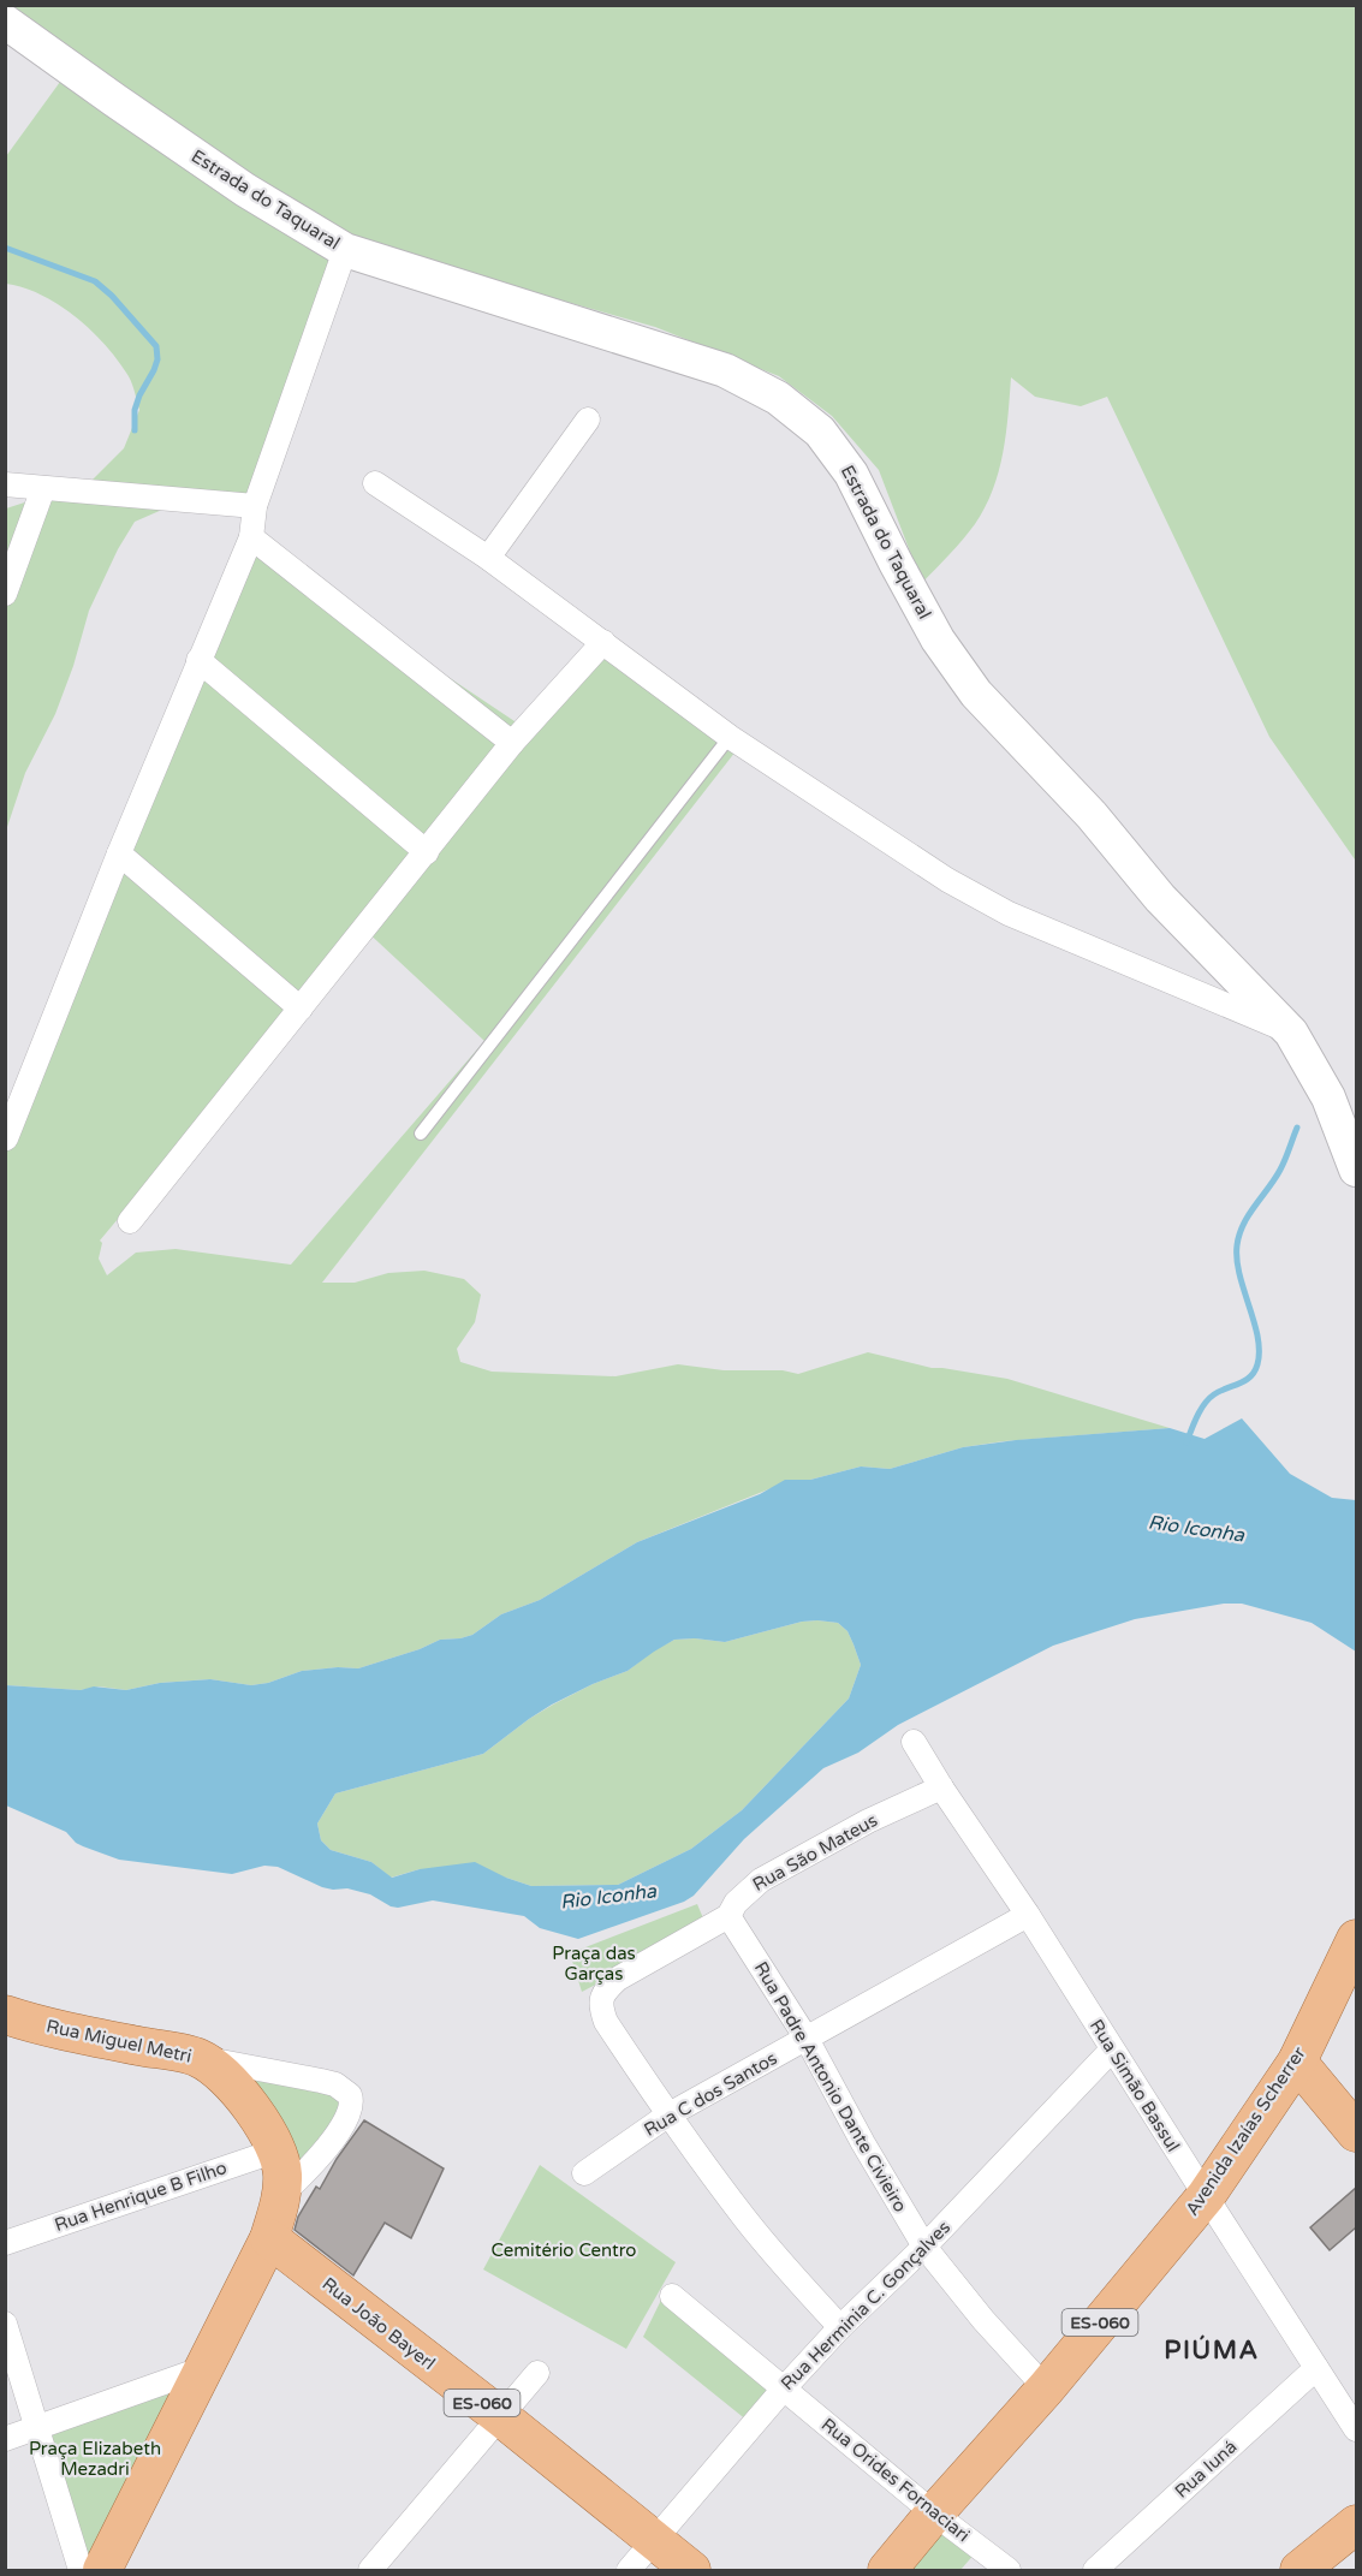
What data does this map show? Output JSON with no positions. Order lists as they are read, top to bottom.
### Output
{
  "streets": {
    "main road": [
      "Rua Miguel Metri",
      "Avenida Izaías Scherrer",
      "ES-060",
      "Rua João Bayerl"
    ],
    "street": [
      "Estrada do Taquaral",
      "Rua São Mateus",
      "Rua Simão Bassul",
      "Rua Padre Antonio Dante Civieiro",
      "Rua C dos Santos",
      "Rua Henrique B Filho",
      "Rua Herminia C. Gonçalves",
      "Rua Iuná",
      "Rua Orides Fornaciari"
    ]
  },
  "crossings": [
    ["Rua São Mateus", "Rua Simão Bassul"],
    ["Rua São Mateus", "Rua Padre Antonio Dante Civieiro"],
    ["Rua São Mateus", "Rua C dos Santos"],
    ["Rua Miguel Metri", "Rua Henrique B Filho"],
    ["Rua Miguel Metri", "Rua João Bayerl"],
    ["Rua Simão Bassul", "Rua C dos Santos"],
    ["Rua Simão Bassul", "Avenida Izaías Scherrer"],
    ["Rua Simão Bassul", "Rua Herminia C. Gonçalves"],
    ["Rua Simão Bassul", "Rua Iuná"],
    ["Rua Padre Antonio Dante Civieiro", "Rua C dos Santos"],
    ["Rua Padre Antonio Dante Civieiro", "Avenida Izaías Scherrer"],
    ["Rua Padre Antonio Dante Civieiro", "Rua Herminia C. Gonçalves"],
    ["Avenida Izaías Scherrer", "Rua Orides Fornaciari"],
    ["Rua Herminia C. Gonçalves", "Rua João Bayerl"],
    ["Rua Herminia C. Gonçalves", "Rua Orides Fornaciari"]
  ],
  "districts": ["PIÚMA"],
  "water": ["Rio Iconha"],
  "parks": ["Praça das Garças", "Cemitério Centro", "Praça Elizabeth Mezadri"]
}
